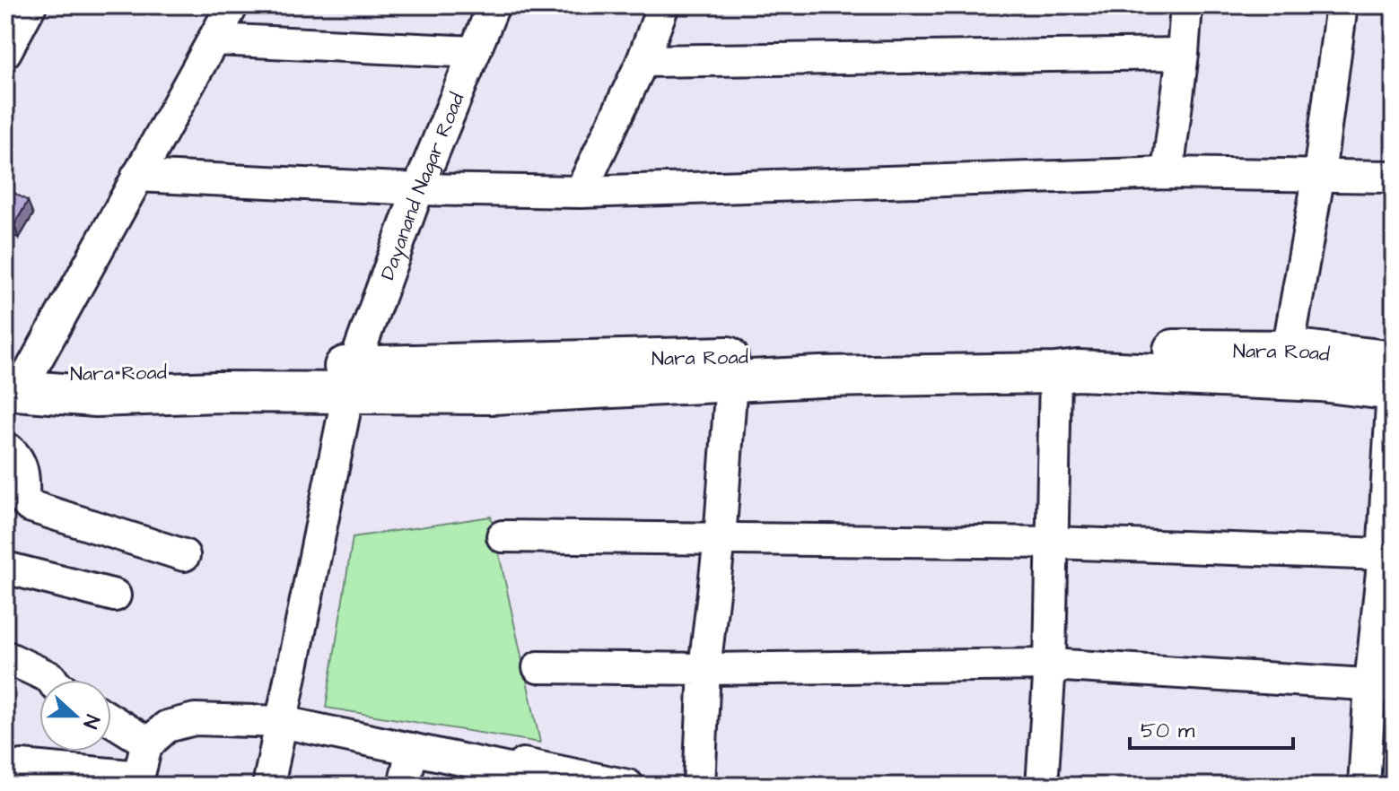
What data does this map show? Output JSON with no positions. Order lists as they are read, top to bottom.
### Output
{
  "streets": {
    "main road": ["Nara Road"],
    "street": ["Dayanand Nagar Road"]
  },
  "crossings": [
    ["Dayanand Nagar Road", "Nara Road"]
  ],
  "scale_bar": "50 m",
  "north": "right"
}
